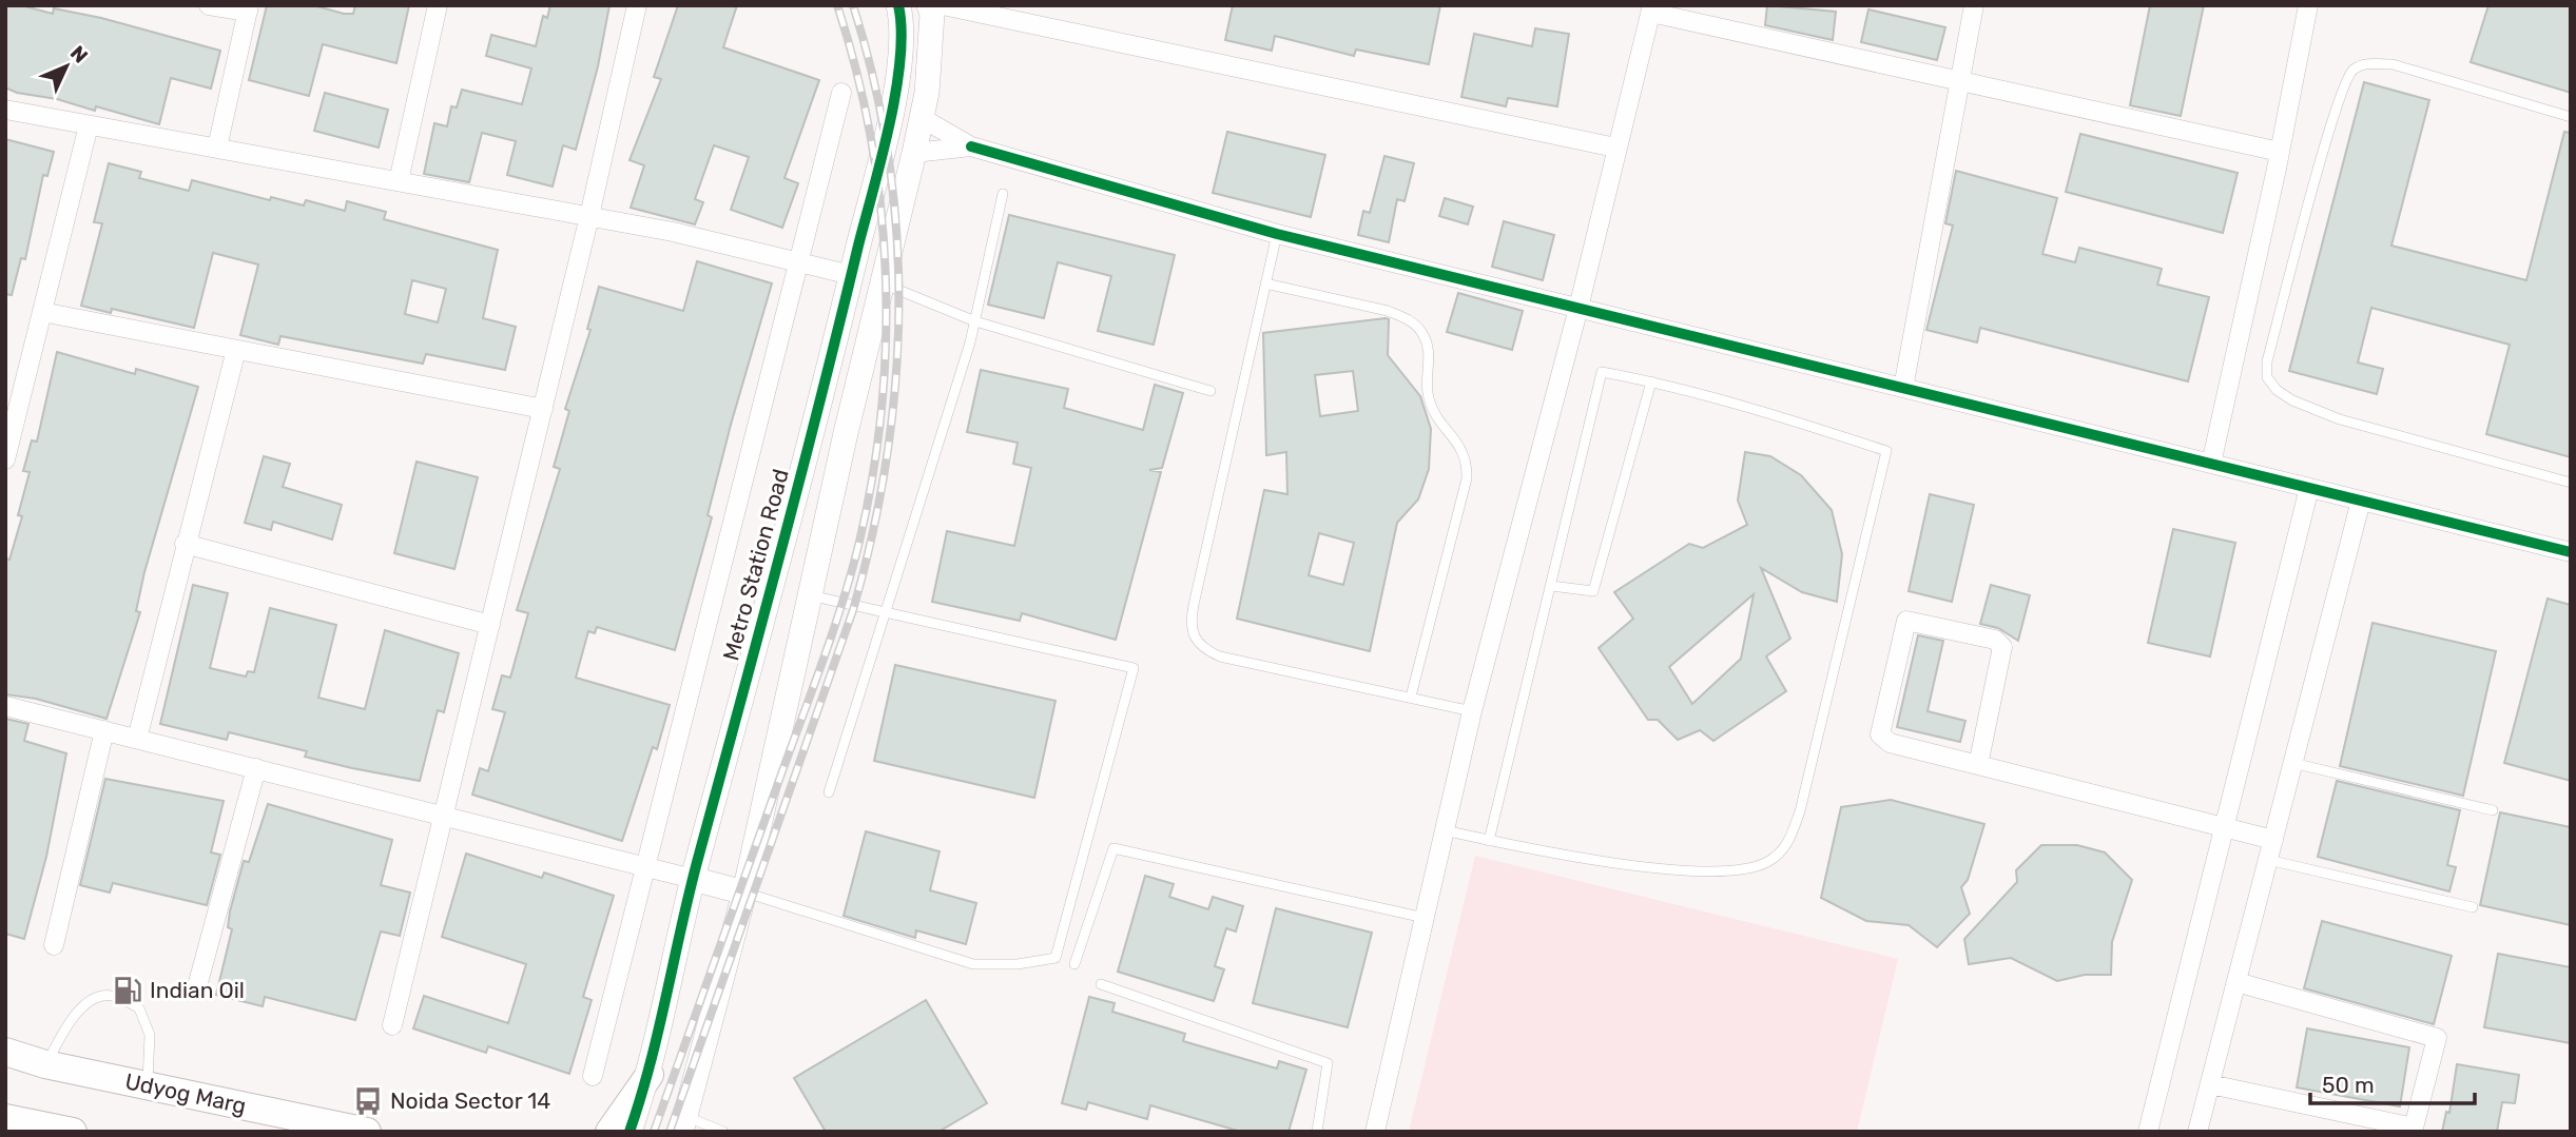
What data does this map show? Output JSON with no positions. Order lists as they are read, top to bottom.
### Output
{
  "streets": {
    "main road": ["Udyog Marg"],
    "street": ["Metro Station Road"]
  },
  "places": {
    "fuel station": ["Indian Oil"],
    "bus stop": ["Noida Sector 14"]
  },
  "scale_bar": "50 m",
  "north": "top right"
}
